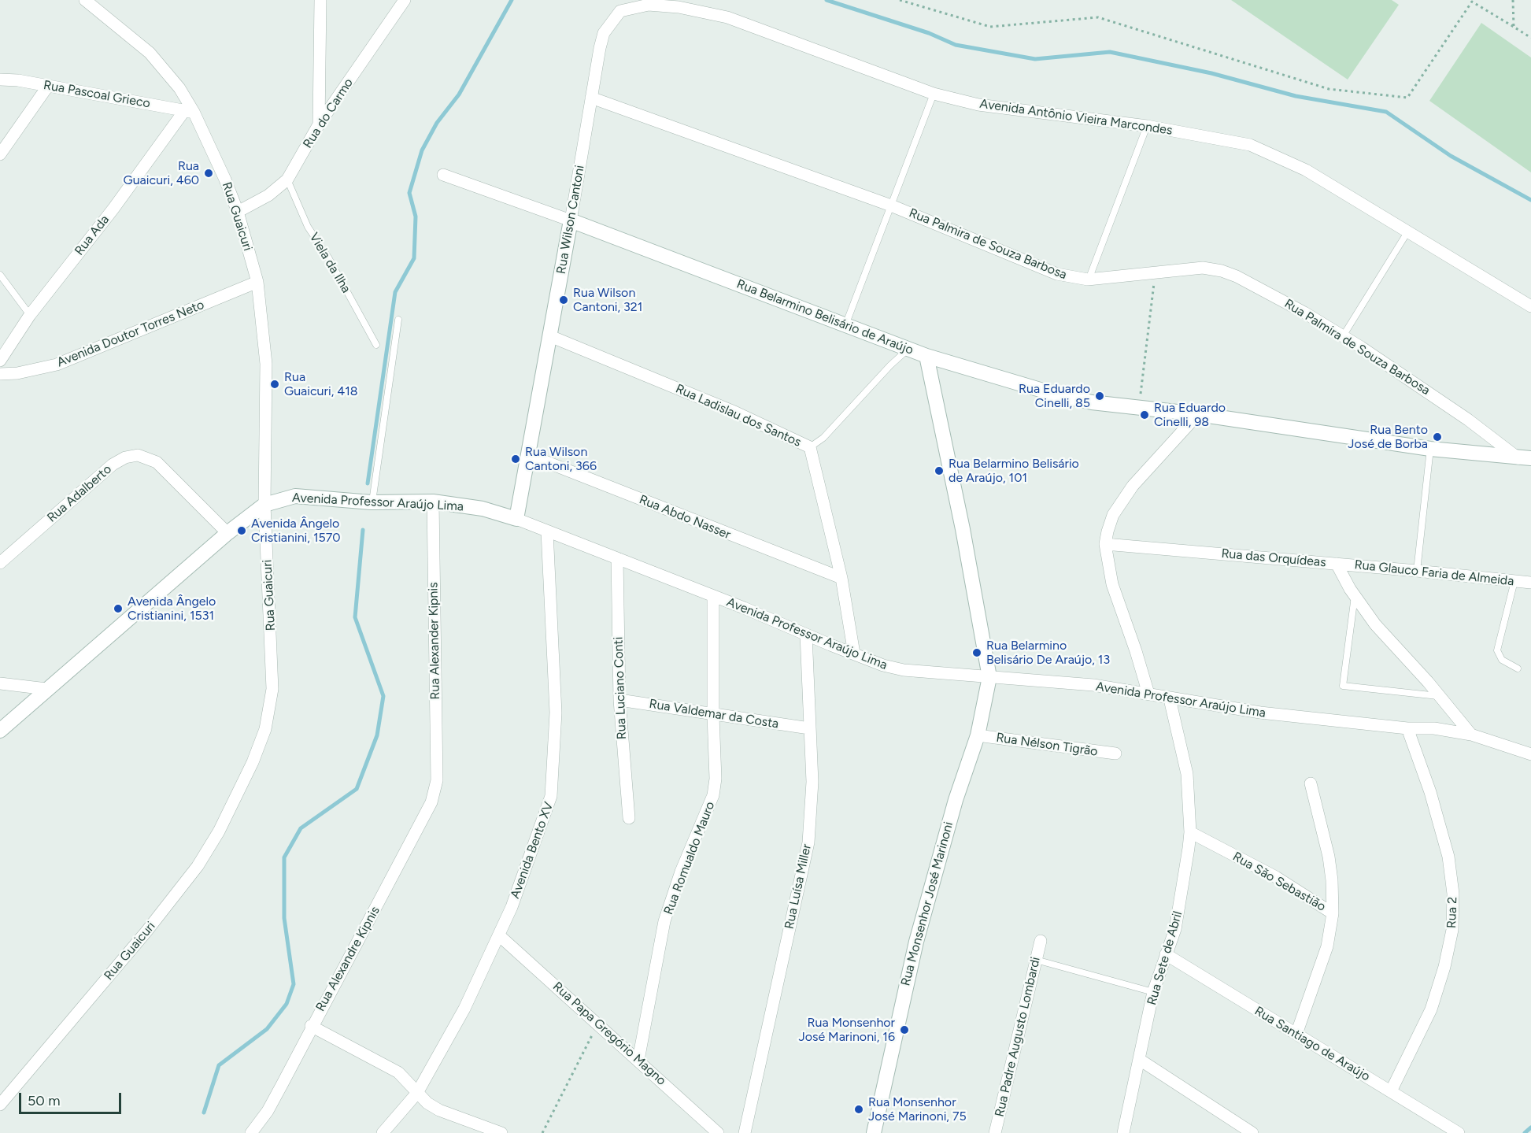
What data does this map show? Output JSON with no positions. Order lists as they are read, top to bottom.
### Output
{
  "streets": {
    "street": [
      "Rua Pascoal Grieco",
      "Rua do Carmo",
      "Avenida Antônio Vieira Marcondes",
      "Rua Guaicuri",
      "Rua Wilson Cantoni",
      "Rua Ada",
      "Rua Palmira de Souza Barbosa",
      "Rua Belarmino Belisário de Araújo",
      "Avenida Doutor Torres Neto",
      "Rua Ladislau dos Santos",
      "Rua Adalberto",
      "Avenida Professor Araújo Lima",
      "Rua Abdo Nasser",
      "Rua das Orquídeas",
      "Rua Glauco Faria de Almeida",
      "Rua Alexander Kipnis",
      "Rua Luciano Conti",
      "Rua Valdemar da Costa",
      "Rua Nélson Tigrão",
      "Avenida Bento XV",
      "Rua Romualdo Mauro",
      "Rua São Sebastião",
      "Rua Luísa Miller",
      "Rua Monsenhor José Marinoni",
      "Rua 2",
      "Rua Sete de Abril",
      "Rua Alexandre Kipnis",
      "Rua Papa Gregório Magno",
      "Rua Padre Augusto Lombardi",
      "Rua Santiago de Araújo"
    ],
    "lane": ["Viela da Ilha"]
  },
  "crossings": [
    ["Rua Pascoal Grieco", "Rua Guaicuri"],
    ["Rua Pascoal Grieco", "Rua Ada"],
    ["Rua do Carmo", "Rua Guaicuri"],
    ["Rua do Carmo", "Viela da Ilha"],
    ["Avenida Antônio Vieira Marcondes", "Rua Wilson Cantoni"],
    ["Rua Guaicuri", "Rua Ada"],
    ["Rua Guaicuri", "Avenida Doutor Torres Neto"],
    ["Rua Guaicuri", "Avenida Professor Araújo Lima"],
    ["Rua Wilson Cantoni", "Rua Palmira de Souza Barbosa"],
    ["Rua Wilson Cantoni", "Rua Belarmino Belisário de Araújo"],
    ["Rua Wilson Cantoni", "Rua Ladislau dos Santos"],
    ["Rua Wilson Cantoni", "Avenida Professor Araújo Lima"],
    ["Rua Wilson Cantoni", "Rua Abdo Nasser"],
    ["Rua Belarmino Belisário de Araújo", "Avenida Professor Araújo Lima"],
    ["Rua Belarmino Belisário de Araújo", "Rua Monsenhor José Marinoni"],
    ["Rua Ladislau dos Santos", "Avenida Professor Araújo Lima"],
    ["Rua Ladislau dos Santos", "Rua Abdo Nasser"],
    ["Avenida Professor Araújo Lima", "Rua das Orquídeas"],
    ["Avenida Professor Araújo Lima", "Rua Alexander Kipnis"],
    ["Avenida Professor Araújo Lima", "Rua Luciano Conti"],
    ["Avenida Professor Araújo Lima", "Avenida Bento XV"],
    ["Avenida Professor Araújo Lima", "Rua Romualdo Mauro"],
    ["Avenida Professor Araújo Lima", "Rua Luísa Miller"],
    ["Avenida Professor Araújo Lima", "Rua Monsenhor José Marinoni"],
    ["Avenida Professor Araújo Lima", "Rua 2"],
    ["Avenida Professor Araújo Lima", "Rua Sete de Abril"],
    ["Rua das Orquídeas", "Rua Glauco Faria de Almeida"],
    ["Rua Alexander Kipnis", "Rua Alexandre Kipnis"],
    ["Rua Luciano Conti", "Rua Valdemar da Costa"],
    ["Rua Valdemar da Costa", "Rua Romualdo Mauro"],
    ["Rua Valdemar da Costa", "Rua Luísa Miller"],
    ["Rua Nélson Tigrão", "Rua Monsenhor José Marinoni"],
    ["Avenida Bento XV", "Rua Papa Gregório Magno"],
    ["Rua Romualdo Mauro", "Rua Papa Gregório Magno"],
    ["Rua São Sebastião", "Rua Sete de Abril"],
    ["Rua São Sebastião", "Rua Santiago de Araújo"],
    ["Rua 2", "Rua Santiago de Araújo"],
    ["Rua Sete de Abril", "Rua Santiago de Araújo"]
  ],
  "places": [
    "Rua Guaicuri, 460",
    "Rua Wilson Cantoni, 321",
    "Rua Guaicuri, 418",
    "Rua Eduardo Cinelli, 85",
    "Rua Eduardo Cinelli, 98",
    "Rua Bento José de Borba",
    "Rua Wilson Cantoni, 366",
    "Rua Belarmino Belisário de Araújo, 101",
    "Avenida Ângelo Cristianini, 1570",
    "Avenida Ângelo Cristianini, 1531",
    "Rua Belarmino Belisário De Araújo, 13",
    "Rua Monsenhor José Marinoni, 16",
    "Rua Monsenhor José Marinoni, 75"
  ],
  "scale_bar": "50 m"
}
